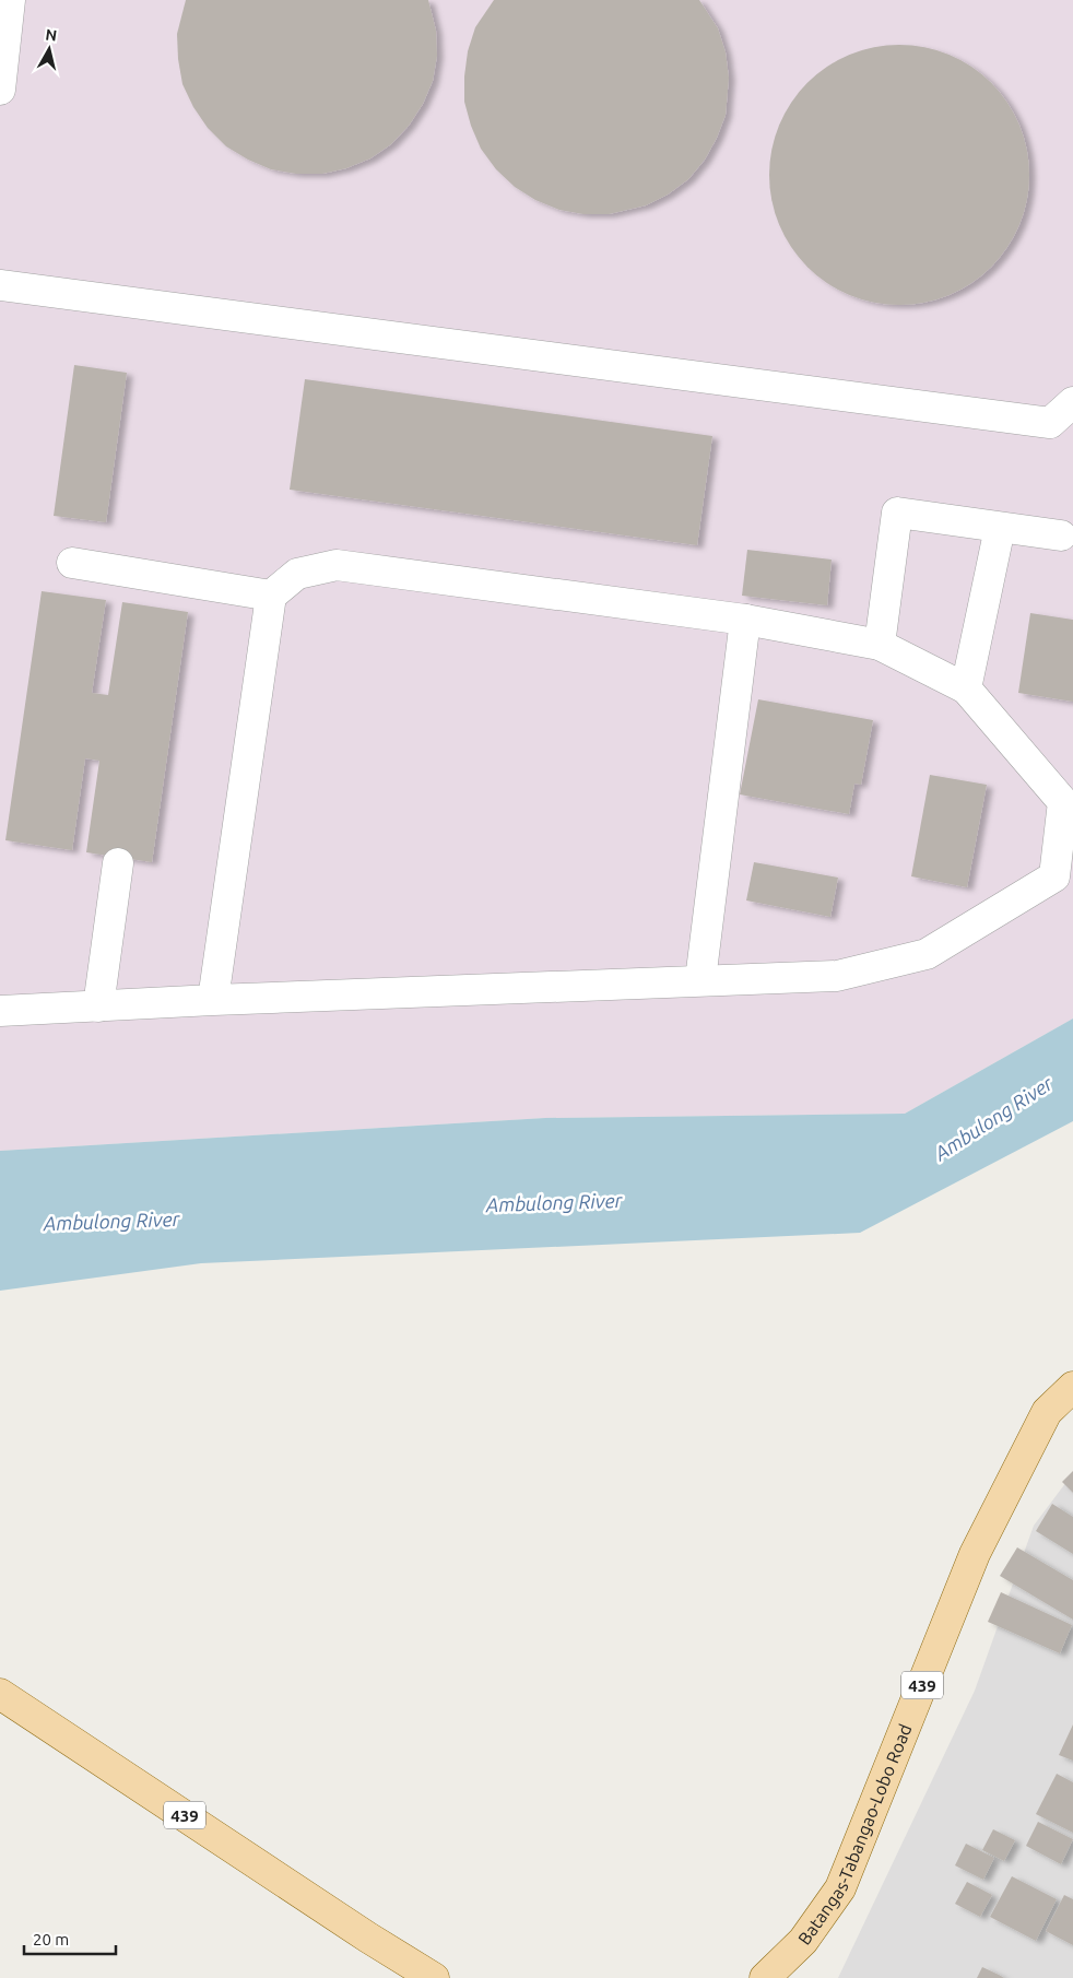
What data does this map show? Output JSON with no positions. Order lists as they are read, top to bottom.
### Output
{
  "streets": {
    "main road": ["439", "Batangas-Tabangao-Lobo Road"]
  },
  "water": ["Ambulong River"],
  "scale_bar": "20 m",
  "north": "top"
}
